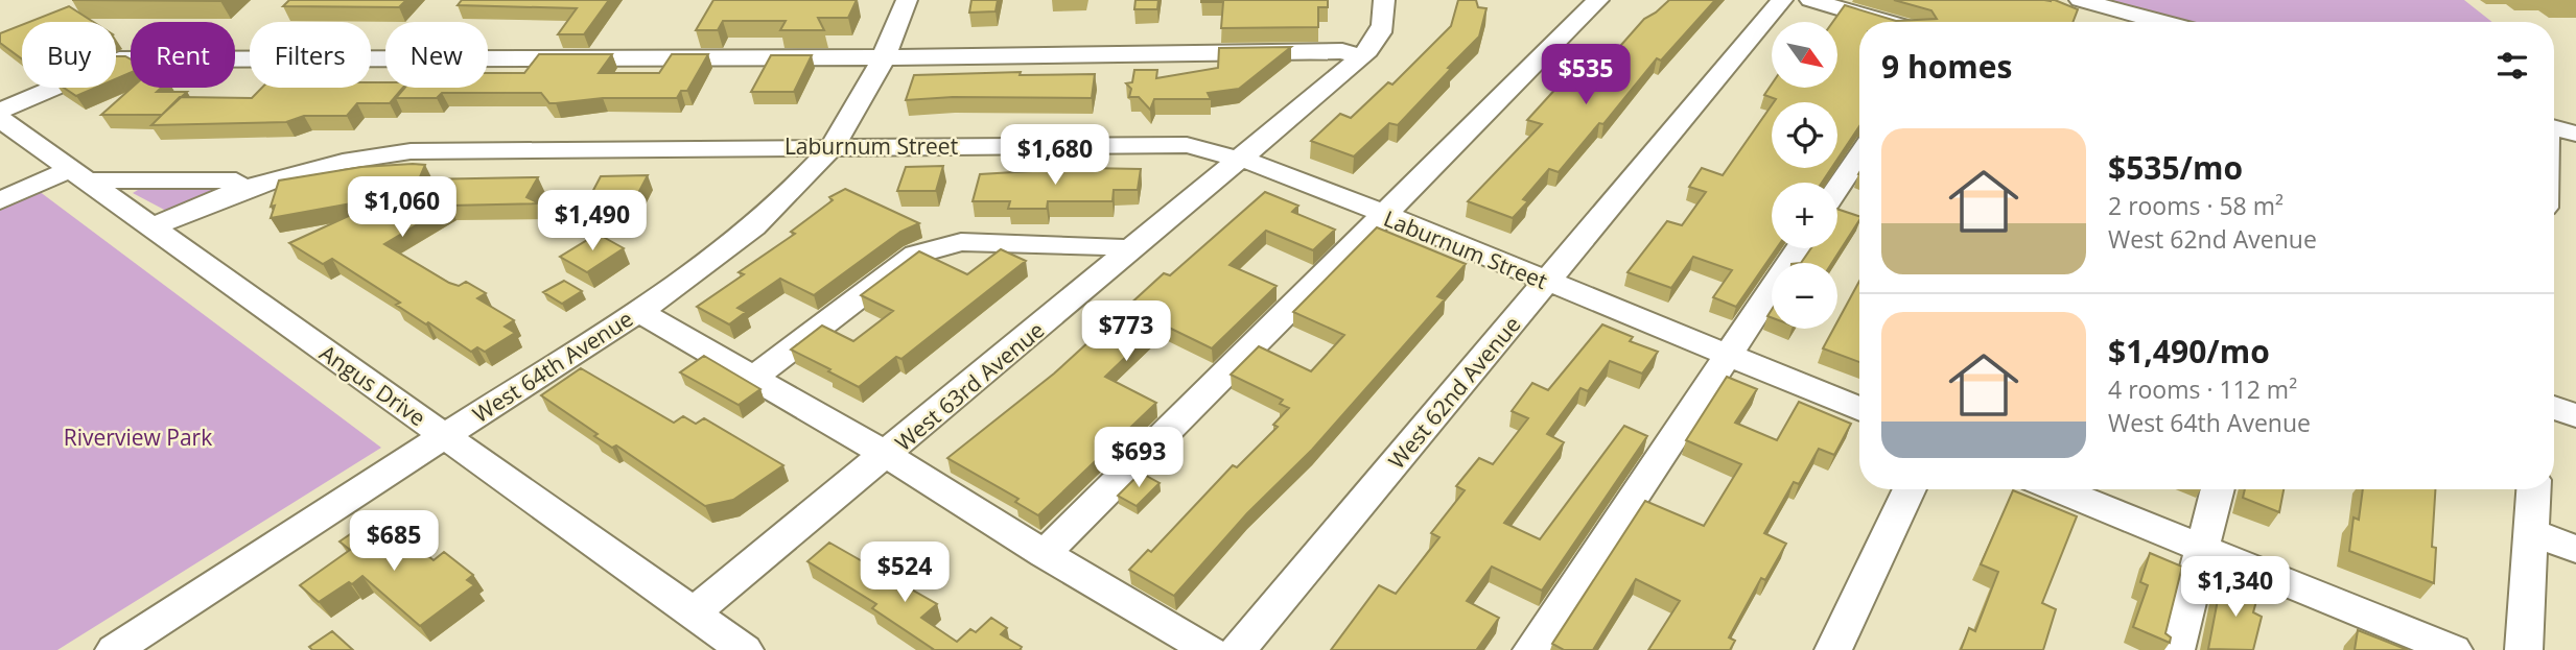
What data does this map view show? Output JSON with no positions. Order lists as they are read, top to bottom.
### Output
{
  "streets": {
    "street": [
      "Laburnum Street",
      "West 64th Avenue",
      "Angus Drive",
      "West 63rd Avenue",
      "West 62nd Avenue"
    ]
  },
  "crossings": [
    ["Laburnum Street", "West 64th Avenue"],
    ["Laburnum Street", "Angus Drive"],
    ["Laburnum Street", "West 63rd Avenue"],
    ["Laburnum Street", "West 62nd Avenue"],
    ["West 64th Avenue", "Angus Drive"],
    ["Angus Drive", "West 63rd Avenue"]
  ],
  "parks": ["Riverview Park"],
  "north": "bottom right",
  "page": {
    "map_buttons": ["+", "−"],
    "chip": [
      "Buy",
      "Rent",
      "Filters",
      "New"
    ],
    "heading": "9 homes",
    "price": [
      "$535",
      "$1,680",
      "$1,060",
      "$1,490",
      "$773",
      "$693",
      "$685",
      "$524",
      "$1,340"
    ],
    "list": [
      {
        "name": "$535/mo",
        "note": "2 rooms · 58 m² · West 62nd Avenue"
      },
      {
        "name": "$1,490/mo",
        "note": "4 rooms · 112 m² · West 64th Avenue"
      }
    ]
  }
}
